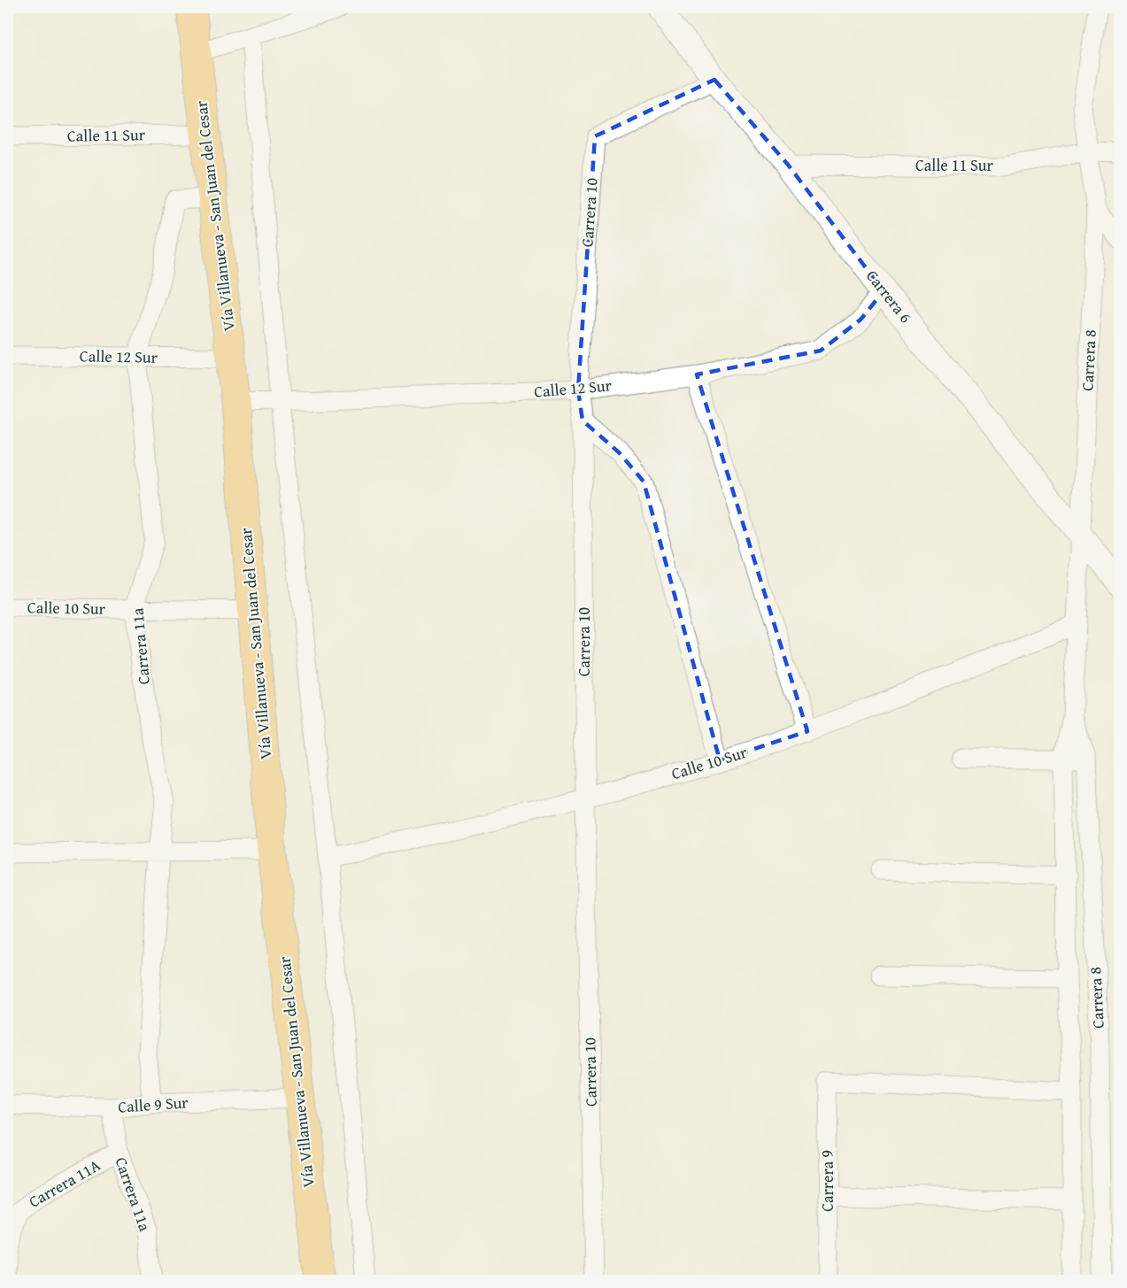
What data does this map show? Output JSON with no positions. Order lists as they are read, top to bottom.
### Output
{
  "streets": {
    "main road": ["Vía Villanueva - San Juan del Cesar"],
    "street": [
      "Calle 11 Sur",
      "Carrera 10",
      "Carrera 6",
      "Calle 12 Sur",
      "Carrera 8",
      "Calle 10 Sur",
      "Carrera 11a",
      "Calle 9 Sur",
      "Carrera 9",
      "Carrera 11A"
    ]
  },
  "crossings": [
    ["Calle 11 Sur", "Vía Villanueva - San Juan del Cesar"],
    ["Calle 11 Sur", "Carrera 6"],
    ["Calle 11 Sur", "Carrera 8"],
    ["Carrera 10", "Carrera 6"],
    ["Carrera 10", "Calle 12 Sur"],
    ["Carrera 10", "Calle 10 Sur"],
    ["Vía Villanueva - San Juan del Cesar", "Calle 12 Sur"],
    ["Vía Villanueva - San Juan del Cesar", "Calle 10 Sur"],
    ["Vía Villanueva - San Juan del Cesar", "Carrera 11a"],
    ["Vía Villanueva - San Juan del Cesar", "Calle 9 Sur"],
    ["Carrera 6", "Calle 12 Sur"],
    ["Carrera 6", "Carrera 8"],
    ["Calle 12 Sur", "Carrera 11a"],
    ["Carrera 8", "Calle 10 Sur"],
    ["Carrera 8", "Carrera 9"],
    ["Calle 10 Sur", "Carrera 11a"],
    ["Carrera 11a", "Calle 9 Sur"],
    ["Carrera 11a", "Carrera 11A"]
  ]
}
